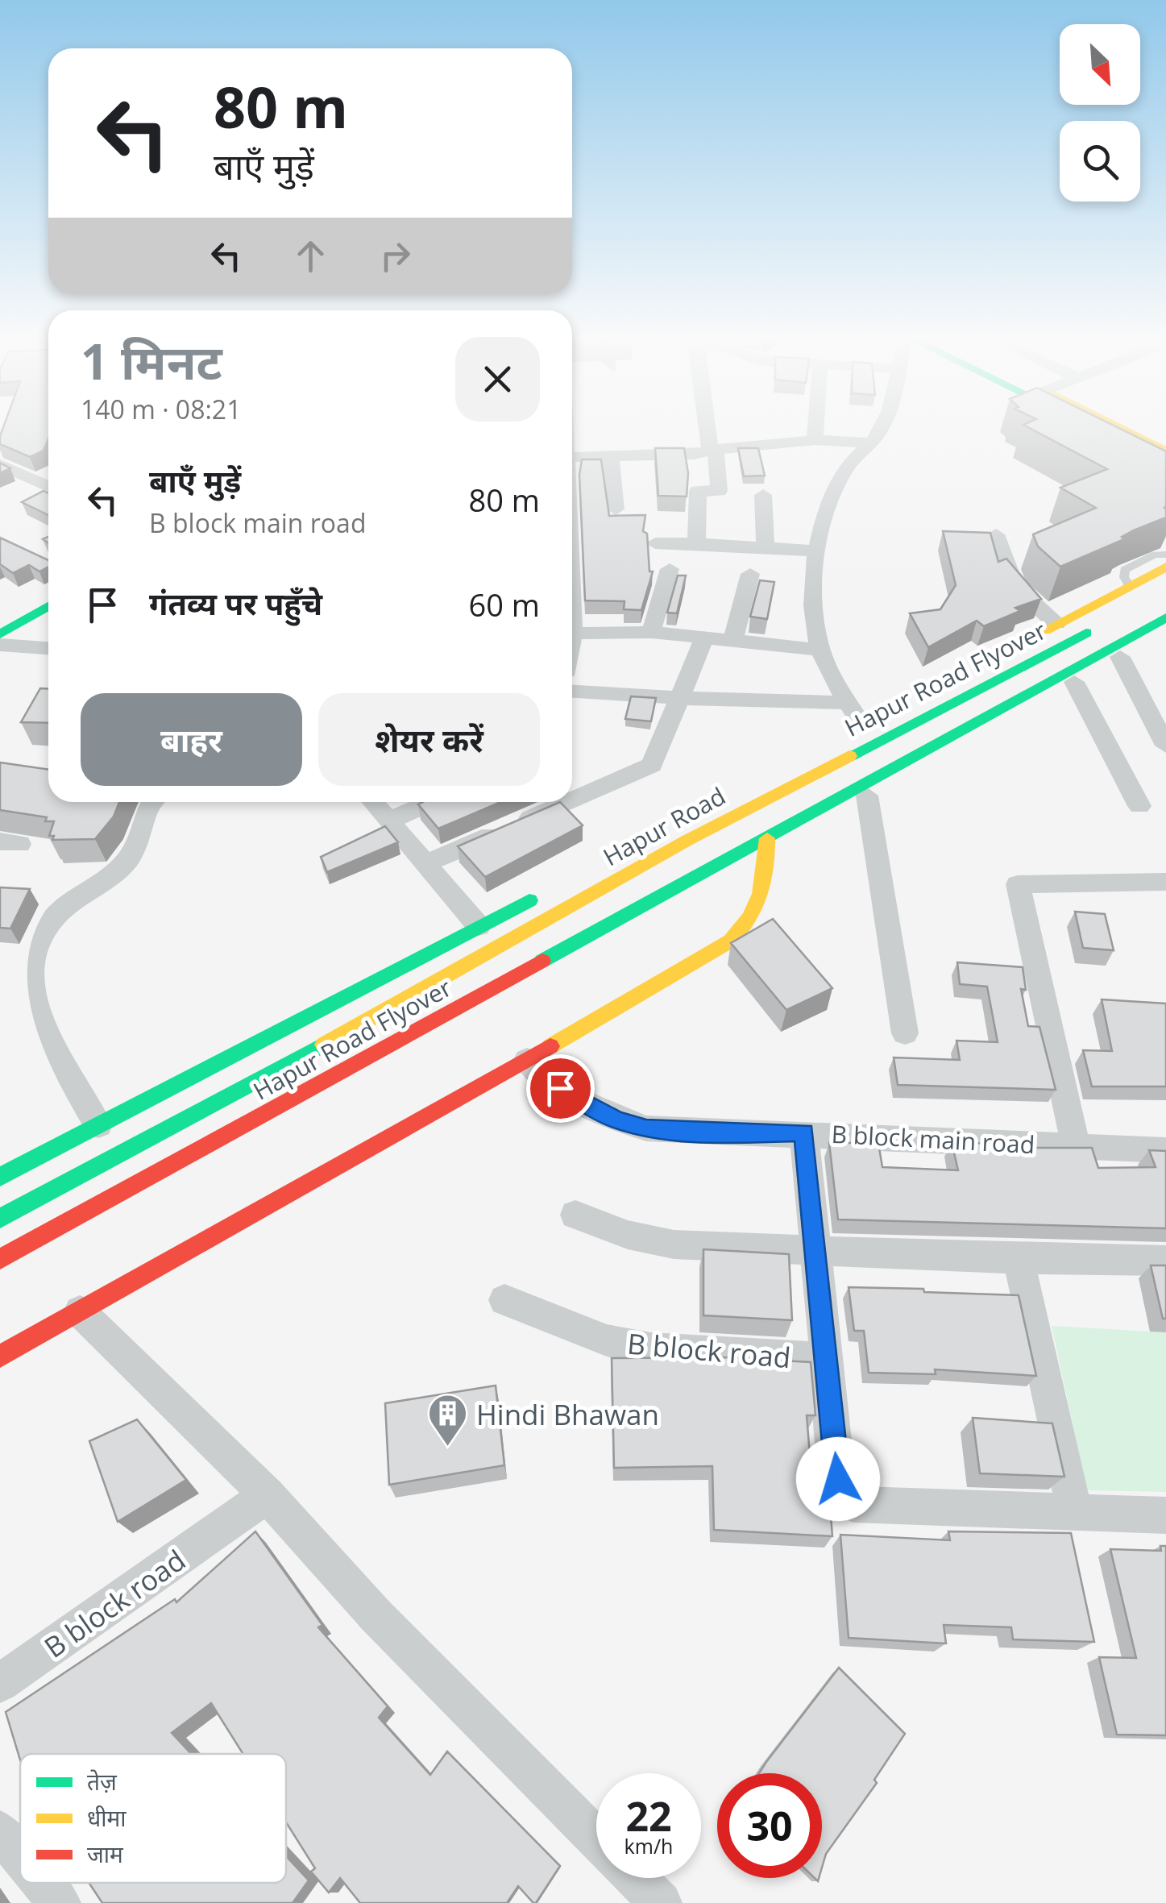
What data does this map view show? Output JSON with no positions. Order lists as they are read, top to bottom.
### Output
{
  "streets": {
    "street": [
      "Hapur Road Flyover",
      "Hapur Road",
      "B block main road",
      "B block road"
    ]
  },
  "crossings": [
    ["Hapur Road Flyover", "Hapur Road"],
    ["B block main road", "B block road"]
  ],
  "places": {
    "building": ["Hindi Bhawan"]
  },
  "legend": ["तेज़", "धीमा", "जाम"],
  "north": "bottom right",
  "page": {
    "turn": ["80 m", "बाएँ मुड़ें"],
    "heading": ["1 मिनट", "140 m · 08:21"],
    "list": [
      {
        "name": "बाएँ मुड़ें",
        "note": "B block main road",
        "value": "80 m"
      },
      {
        "name": "गंतव्य पर पहुँचे",
        "value": "60 m"
      }
    ],
    "buttons": ["बाहर", "शेयर करें"],
    "speed": "22 km/h",
    "limit": "30"
  }
}
